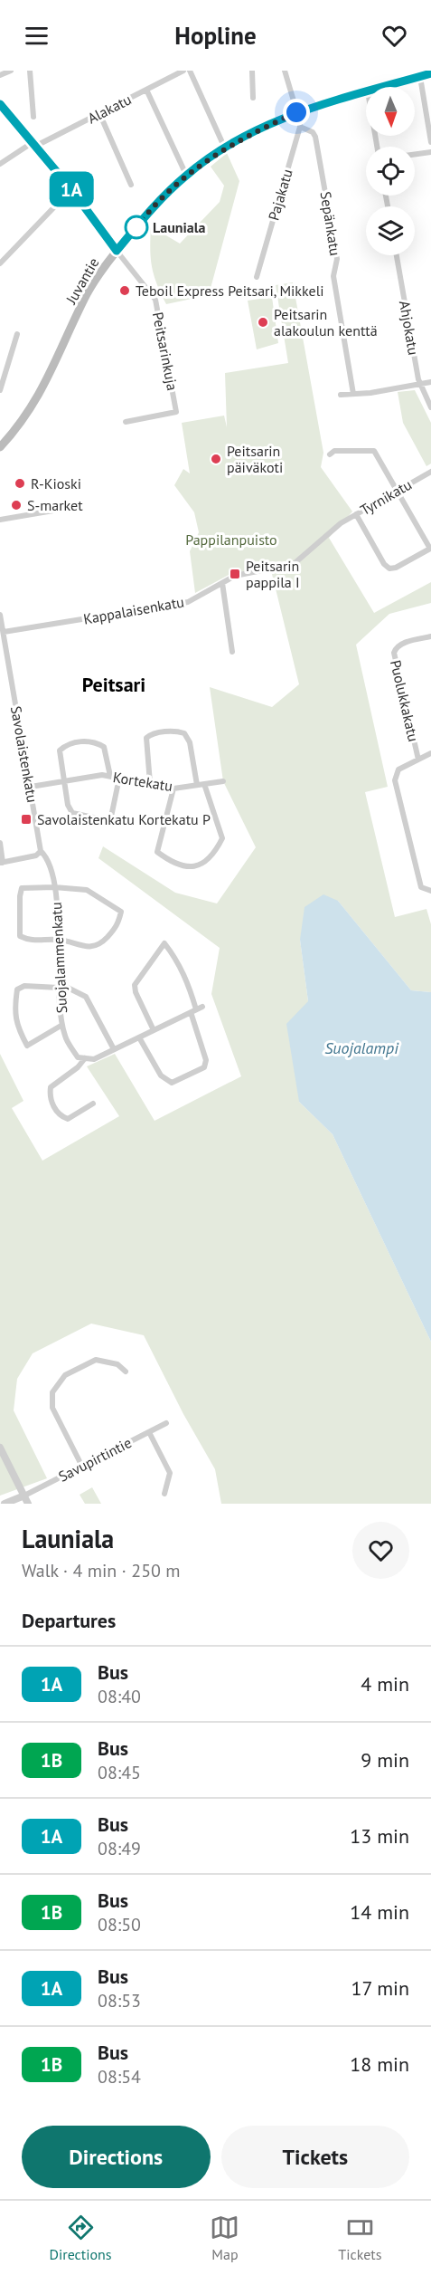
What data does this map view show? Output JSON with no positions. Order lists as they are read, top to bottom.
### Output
{
  "streets": {
    "main road": ["Juvantie"],
    "street": [
      "Alakatu",
      "Pajakatu",
      "Sepänkatu",
      "Ahjokatu",
      "Peitsarinkuja",
      "Tyrnikatu",
      "Kappalaisenkatu",
      "Puolukkakatu",
      "Savolaistenkatu",
      "Kortekatu",
      "Suojalammenkatu",
      "Savupirtintie"
    ]
  },
  "crossings": [
    ["Pajakatu", "Sepänkatu"],
    ["Juvantie", "Peitsarinkuja"],
    ["Tyrnikatu", "Kappalaisenkatu"],
    ["Kappalaisenkatu", "Savolaistenkatu"],
    ["Savolaistenkatu", "Kortekatu"],
    ["Savolaistenkatu", "Suojalammenkatu"]
  ],
  "districts": ["Peitsari"],
  "water": ["Suojalampi"],
  "parks": ["Pappilanpuisto"],
  "places": {
    "other": [
      "Launiala",
      "Teboil Express Peitsari, Mikkeli",
      "Peitsarin alakoulun kenttä",
      "Peitsarin päiväkoti",
      "R-Kioski",
      "S-market"
    ],
    "transit": ["Peitsarin pappila I", "Savolaistenkatu Kortekatu P"]
  },
  "lines": ["bus line 1A"],
  "north": "bottom",
  "page": {
    "header": "Hopline",
    "on_map": "1A",
    "heading": [
      ["Launiala", "Walk · 4 min · 250 m"],
      "Departures"
    ],
    "list": [
      {
        "mark": "1A",
        "name": "Bus",
        "note": "08:40",
        "value": "4 min"
      },
      {
        "mark": "1B",
        "name": "Bus",
        "note": "08:45",
        "value": "9 min"
      },
      {
        "mark": "1A",
        "name": "Bus",
        "note": "08:49",
        "value": "13 min"
      },
      {
        "mark": "1B",
        "name": "Bus",
        "note": "08:50",
        "value": "14 min"
      },
      {
        "mark": "1A",
        "name": "Bus",
        "note": "08:53",
        "value": "17 min"
      },
      {
        "mark": "1B",
        "name": "Bus",
        "note": "08:54",
        "value": "18 min"
      }
    ],
    "buttons": ["Directions", "Tickets"],
    "tabs": ["Directions", "Map", "Tickets"]
  }
}
